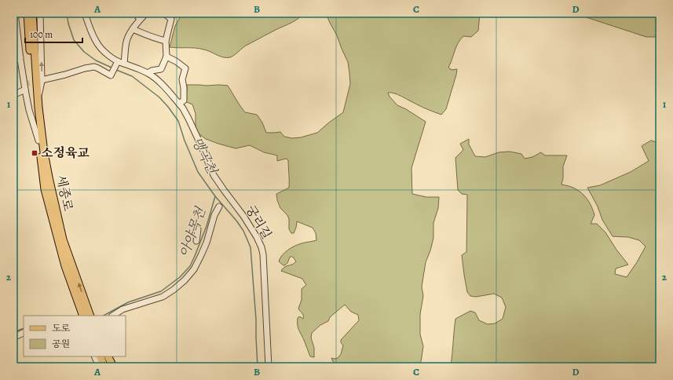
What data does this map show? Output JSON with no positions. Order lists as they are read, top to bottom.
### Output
{
  "streets": {
    "main road": ["세종로"],
    "street": ["궁리길"]
  },
  "water": ["맹곡천", "아야목천"],
  "places": {
    "transit": ["소정육교"]
  },
  "legend": ["도로", "공원"],
  "scale_bar": "100 m",
  "grid": {
    "columns": [
      "A",
      "B",
      "C",
      "D"
    ],
    "rows": ["1", "2"]
  }
}
